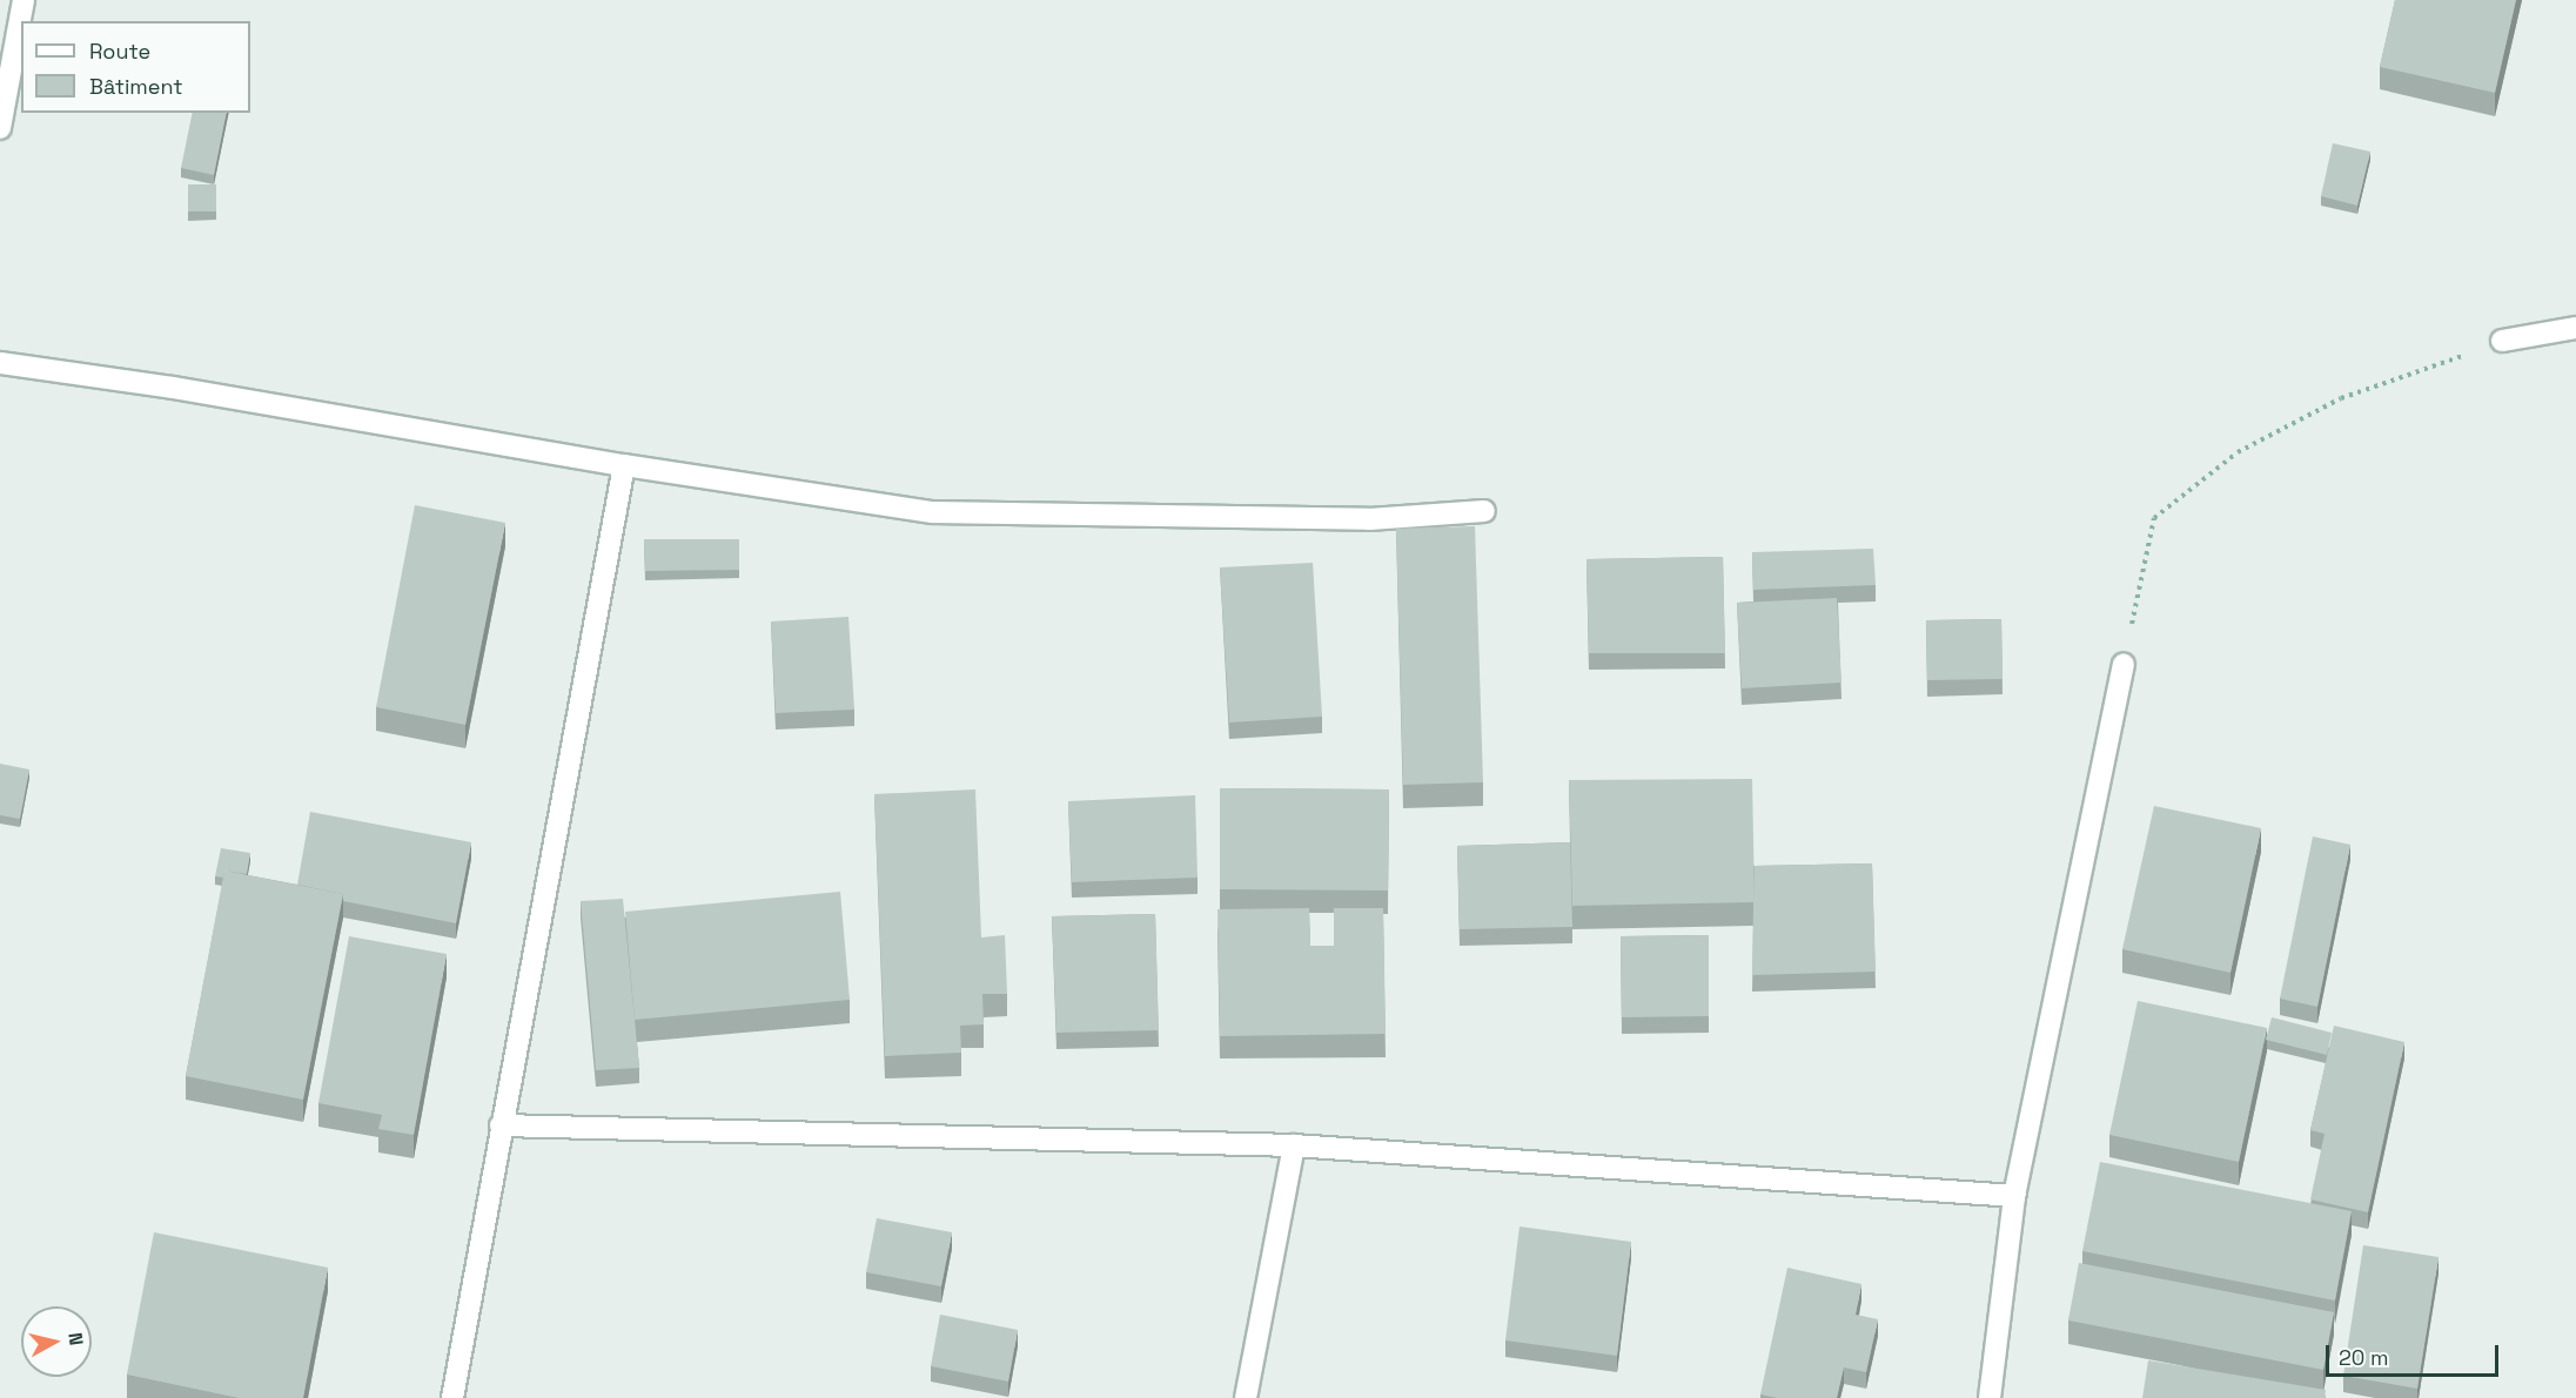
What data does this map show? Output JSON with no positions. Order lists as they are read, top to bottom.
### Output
{
  "legend": ["Route", "Bâtiment"],
  "scale_bar": "20 m",
  "north": "right"
}
